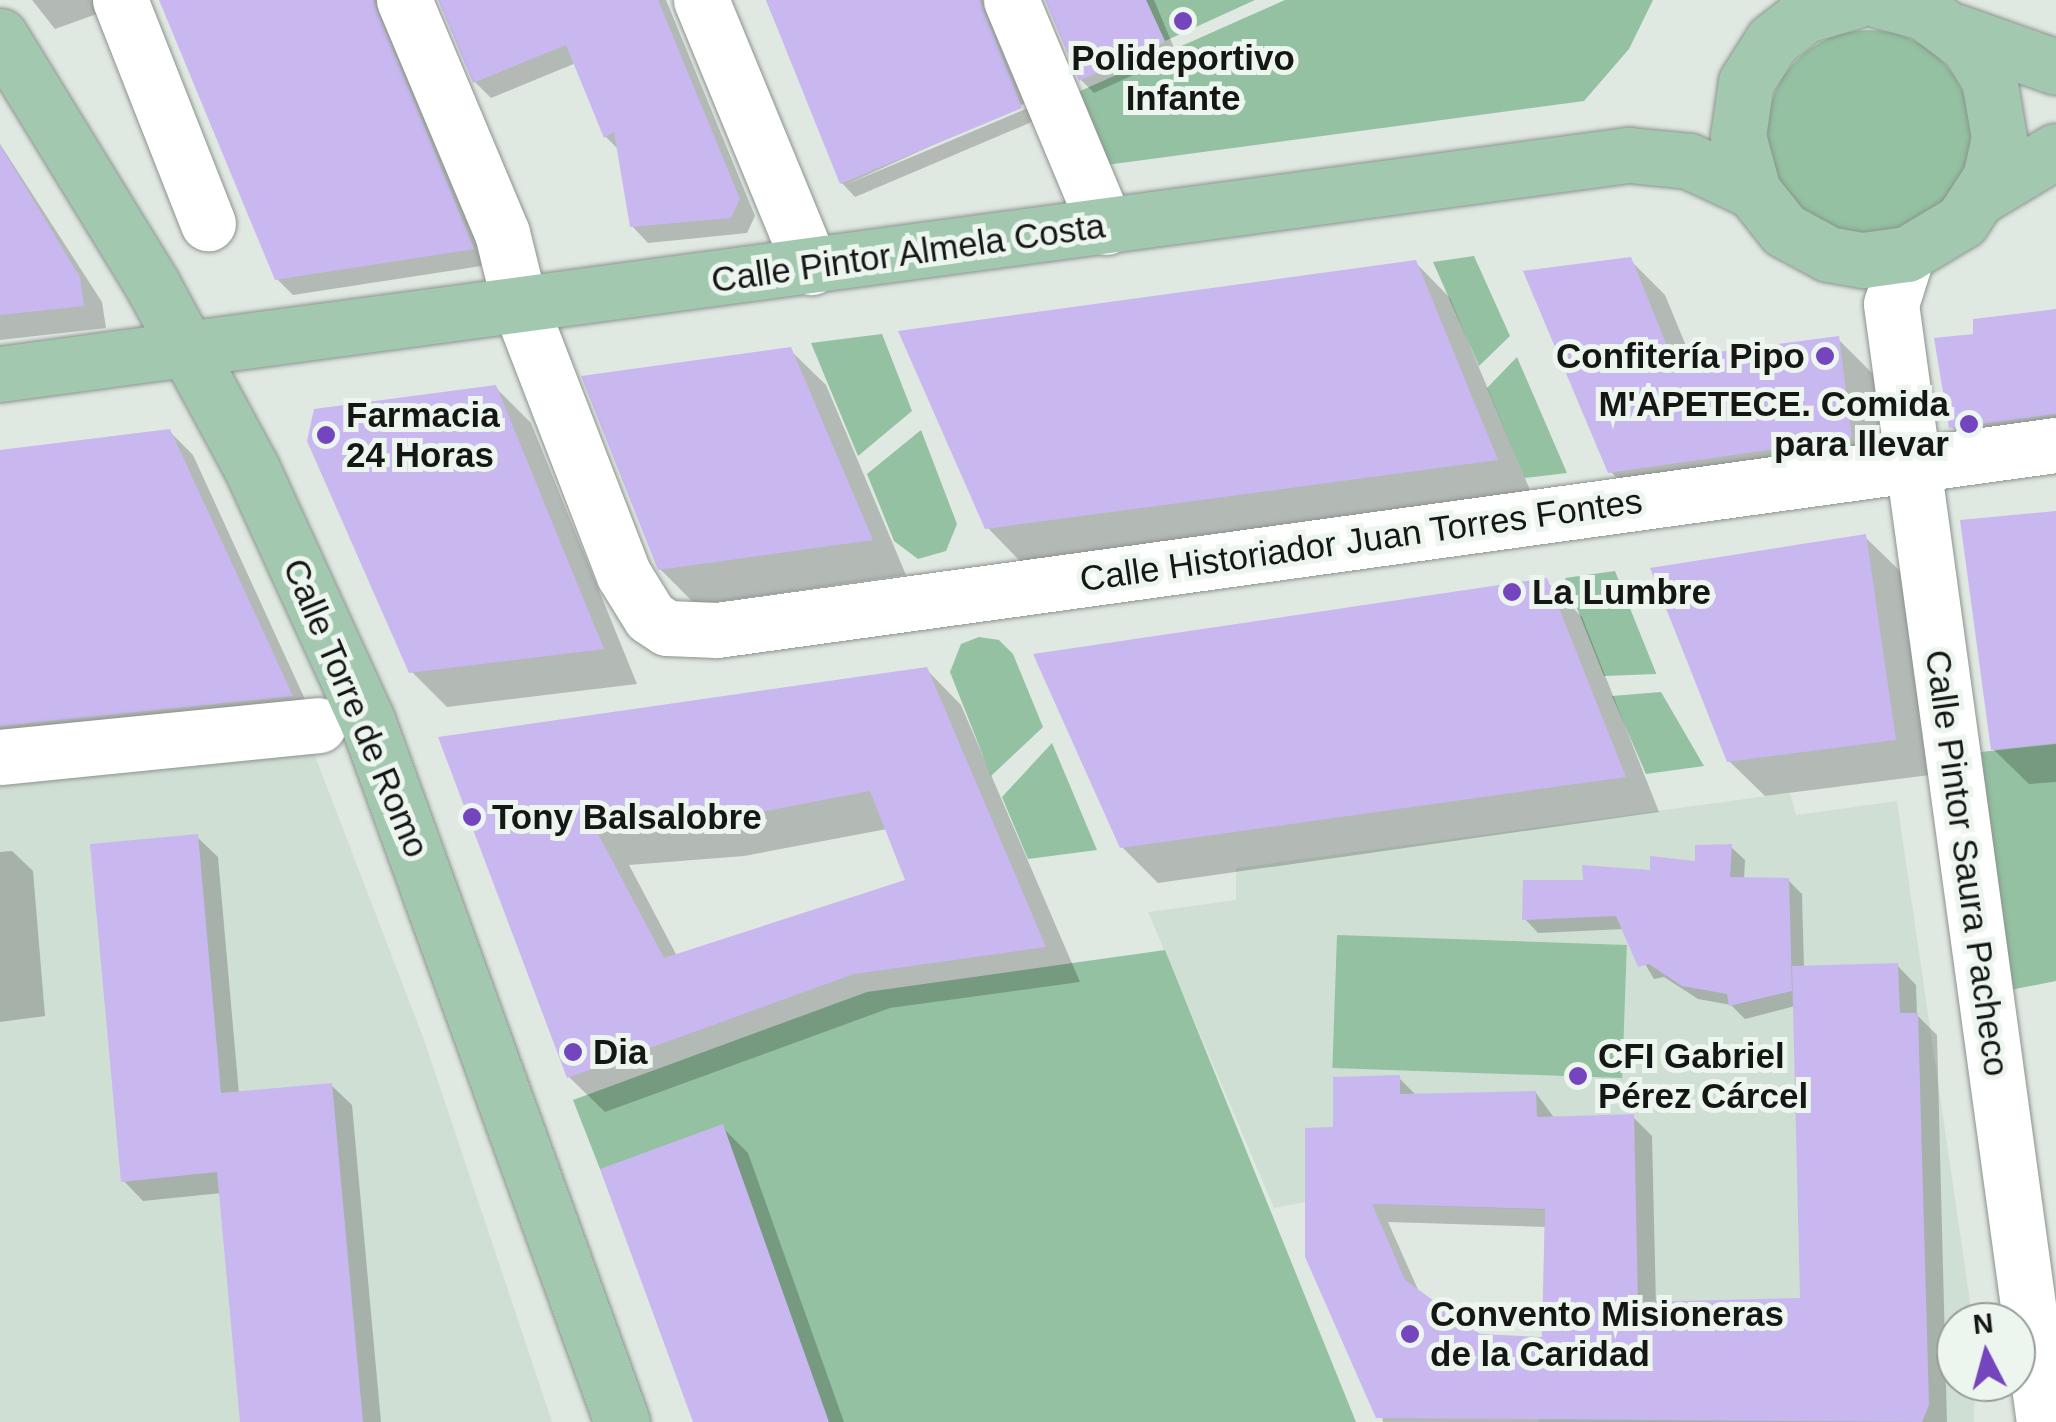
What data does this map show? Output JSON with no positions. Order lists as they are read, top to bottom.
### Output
{
  "streets": {
    "main road": ["Calle Pintor Almela Costa", "Calle Torre de Romo"],
    "street": ["Calle Historiador Juan Torres Fontes", "Calle Pintor Saura Pacheco"]
  },
  "crossings": [
    ["Calle Pintor Almela Costa", "Calle Historiador Juan Torres Fontes"],
    ["Calle Pintor Almela Costa", "Calle Torre de Romo"],
    ["Calle Pintor Almela Costa", "Calle Pintor Saura Pacheco"],
    ["Calle Historiador Juan Torres Fontes", "Calle Pintor Saura Pacheco"]
  ],
  "places": [
    "Polideportivo Infante",
    "Confitería Pipo",
    "M'APETECE. Comida para llevar",
    "Farmacia 24 Horas",
    "La Lumbre",
    "Tony Balsalobre",
    "Dia",
    "CFI Gabriel Pérez Cárcel",
    "Convento Misioneras de la Caridad"
  ],
  "north": "top"
}
